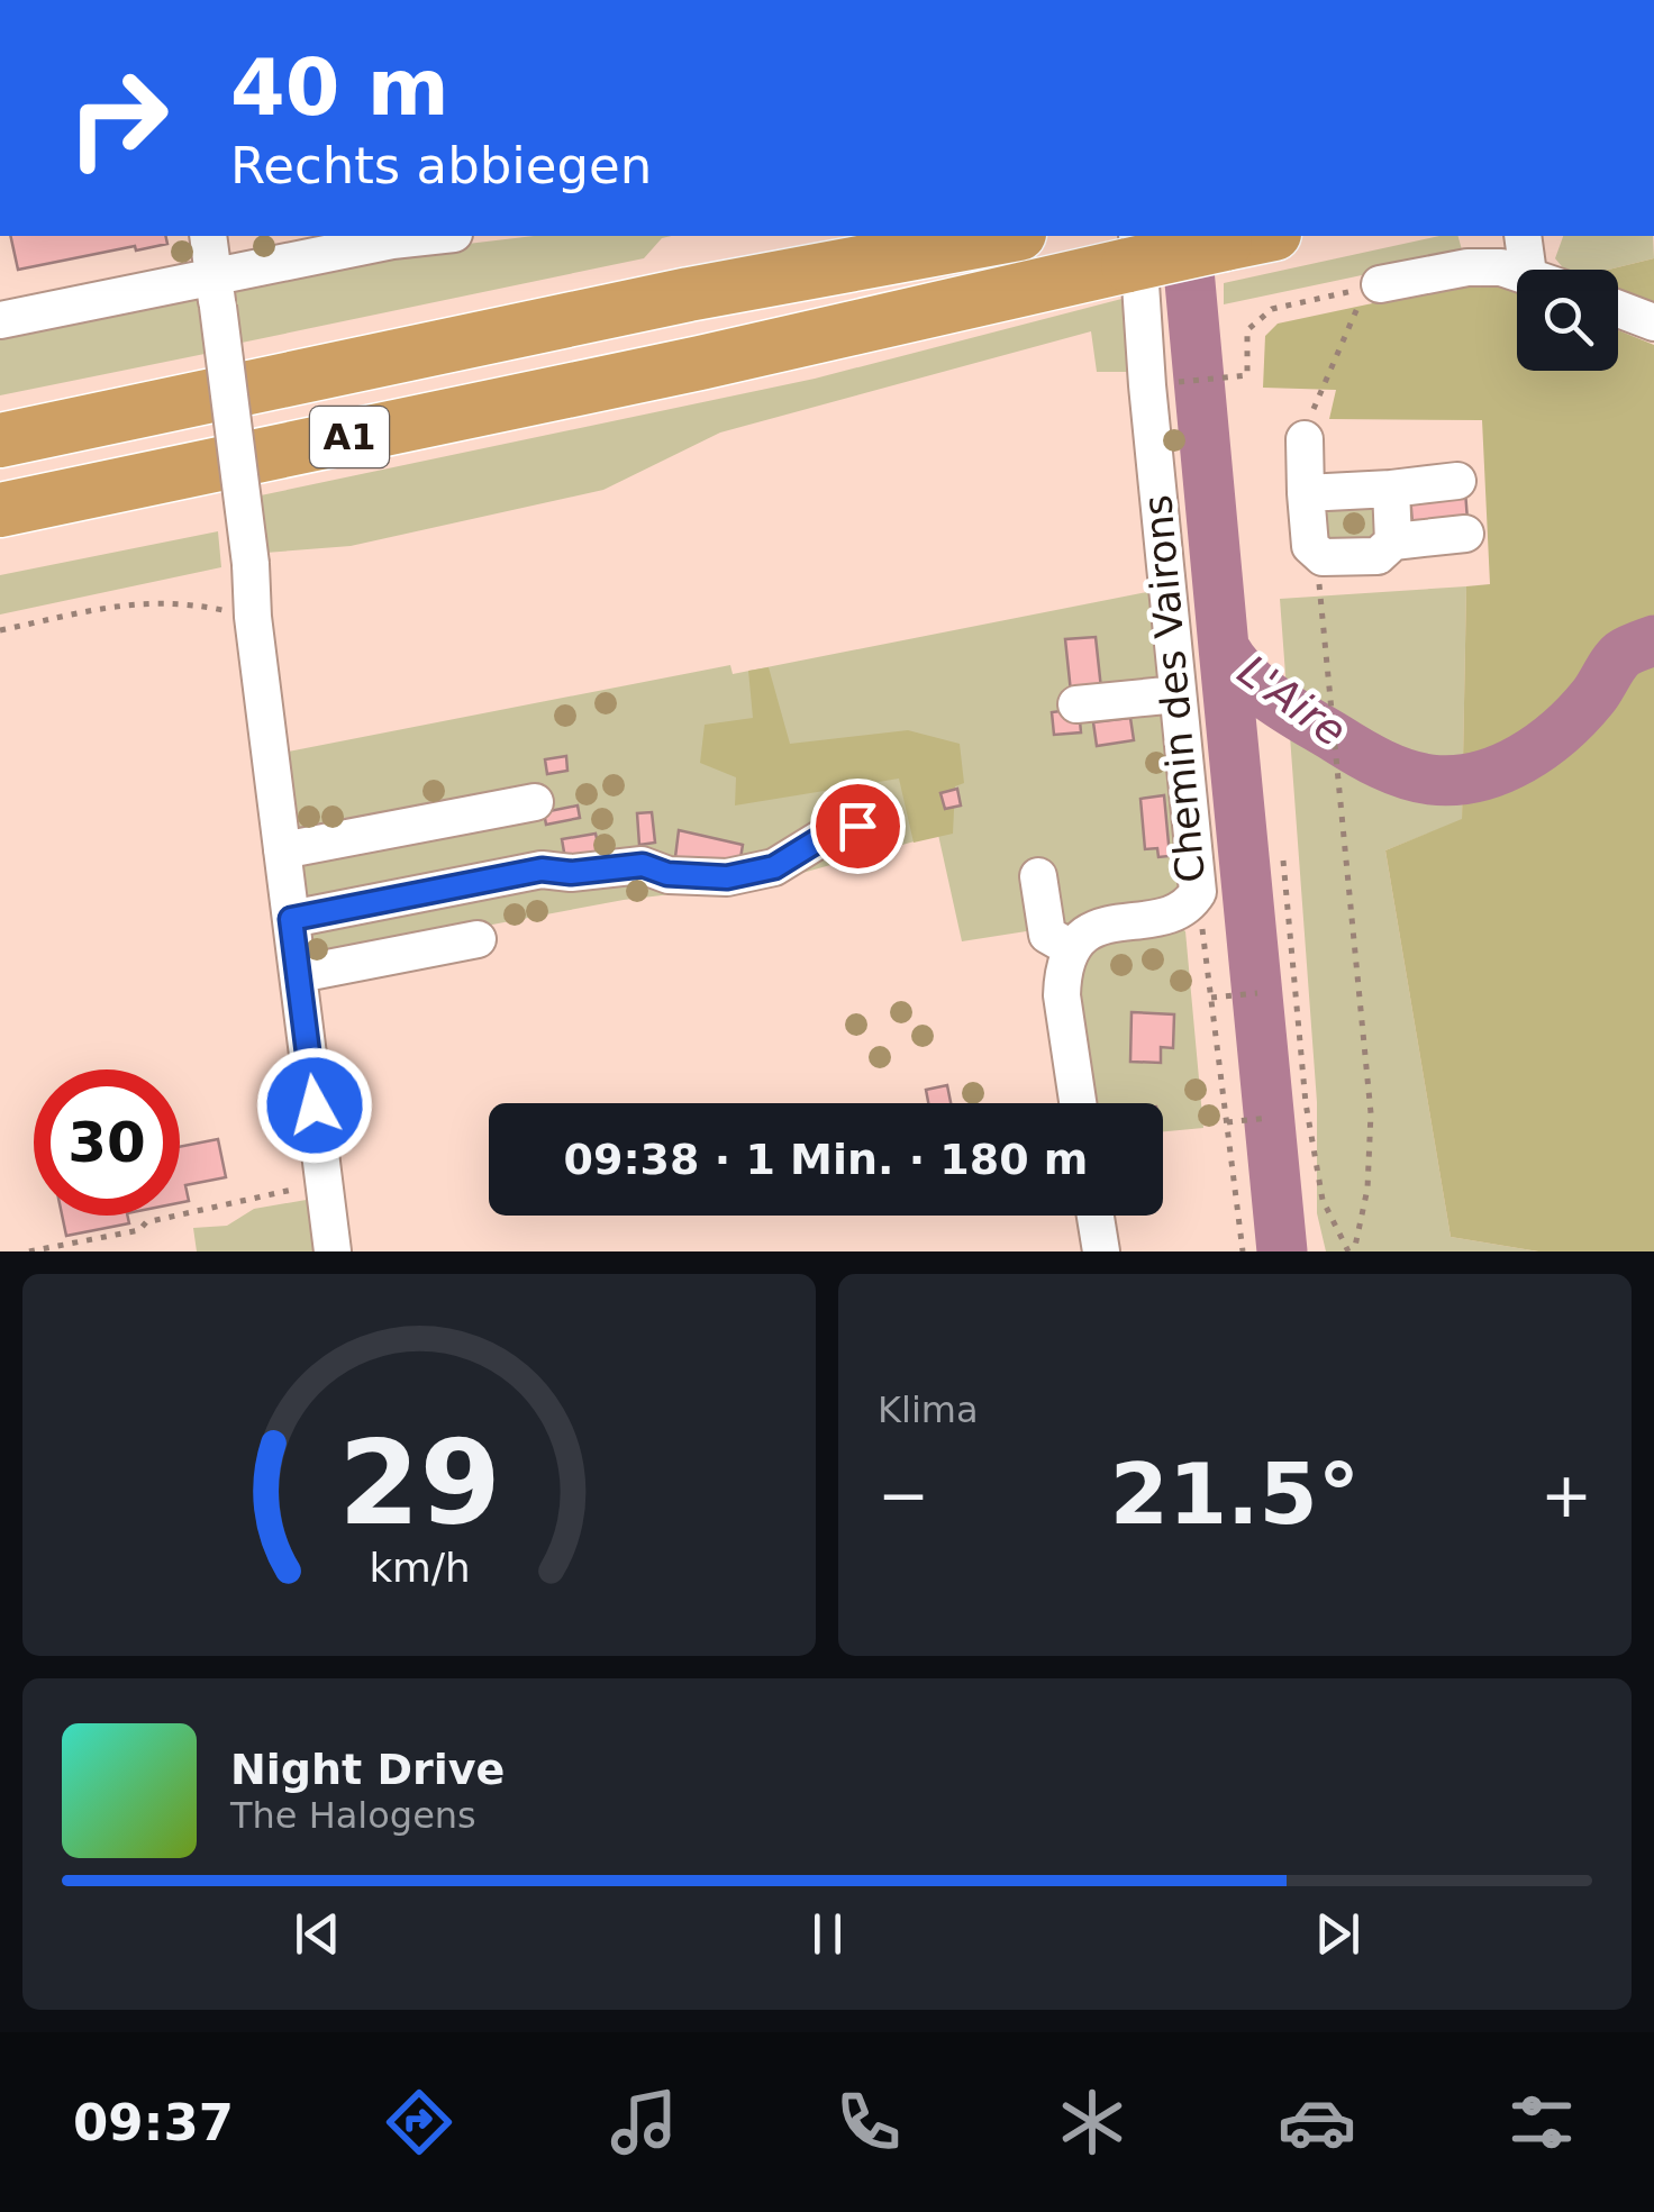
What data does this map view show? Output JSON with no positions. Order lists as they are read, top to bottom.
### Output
{
  "streets": {
    "highway": ["A1"],
    "street": ["Chemin des Vairons"]
  },
  "crossings": [
    ["A1", "Chemin des Vairons"]
  ],
  "water": ["L'Aire"],
  "page": {
    "turn": ["40 m", "Rechts abbiegen"],
    "limit": "30",
    "trip": "09:38 · 1 Min. · 180 m",
    "tile": "Klima",
    "heat": ["−", "21.5°", "+"],
    "song": ["Night Drive", "The Halogens"],
    "tabs": "09:37",
    "gauge": ["29", "km/h"]
  }
}
